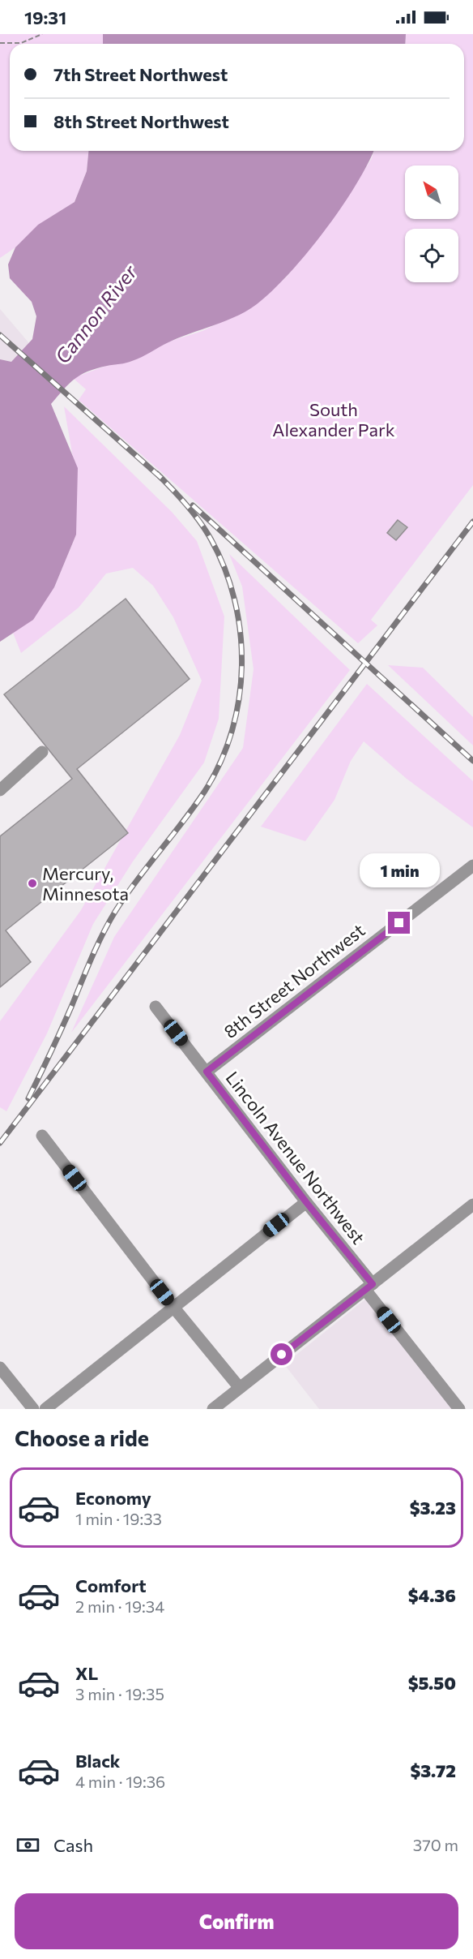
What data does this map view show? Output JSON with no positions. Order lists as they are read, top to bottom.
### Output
{
  "streets": {
    "street": ["8th Street Northwest", "Lincoln Avenue Northwest"]
  },
  "crossings": [
    ["8th Street Northwest", "Lincoln Avenue Northwest"]
  ],
  "water": ["Cannon River"],
  "parks": ["South Alexander Park"],
  "places": ["Mercury, Minnesota"],
  "north": "top left",
  "page": {
    "status": "19:31",
    "banner": ["7th Street Northwest", "8th Street Northwest"],
    "bubble": "1 min",
    "heading": "Choose a ride",
    "list": [
      {
        "name": "Economy",
        "note": "1 min · 19:33",
        "value": "$3.23"
      },
      {
        "name": "Comfort",
        "note": "2 min · 19:34",
        "value": "$4.36"
      },
      {
        "name": "XL",
        "note": "3 min · 19:35",
        "value": "$5.50"
      },
      {
        "name": "Black",
        "note": "4 min · 19:36",
        "value": "$3.72"
      }
    ],
    "pay": ["Cash", "370 m"],
    "buttons": "Confirm"
  }
}
